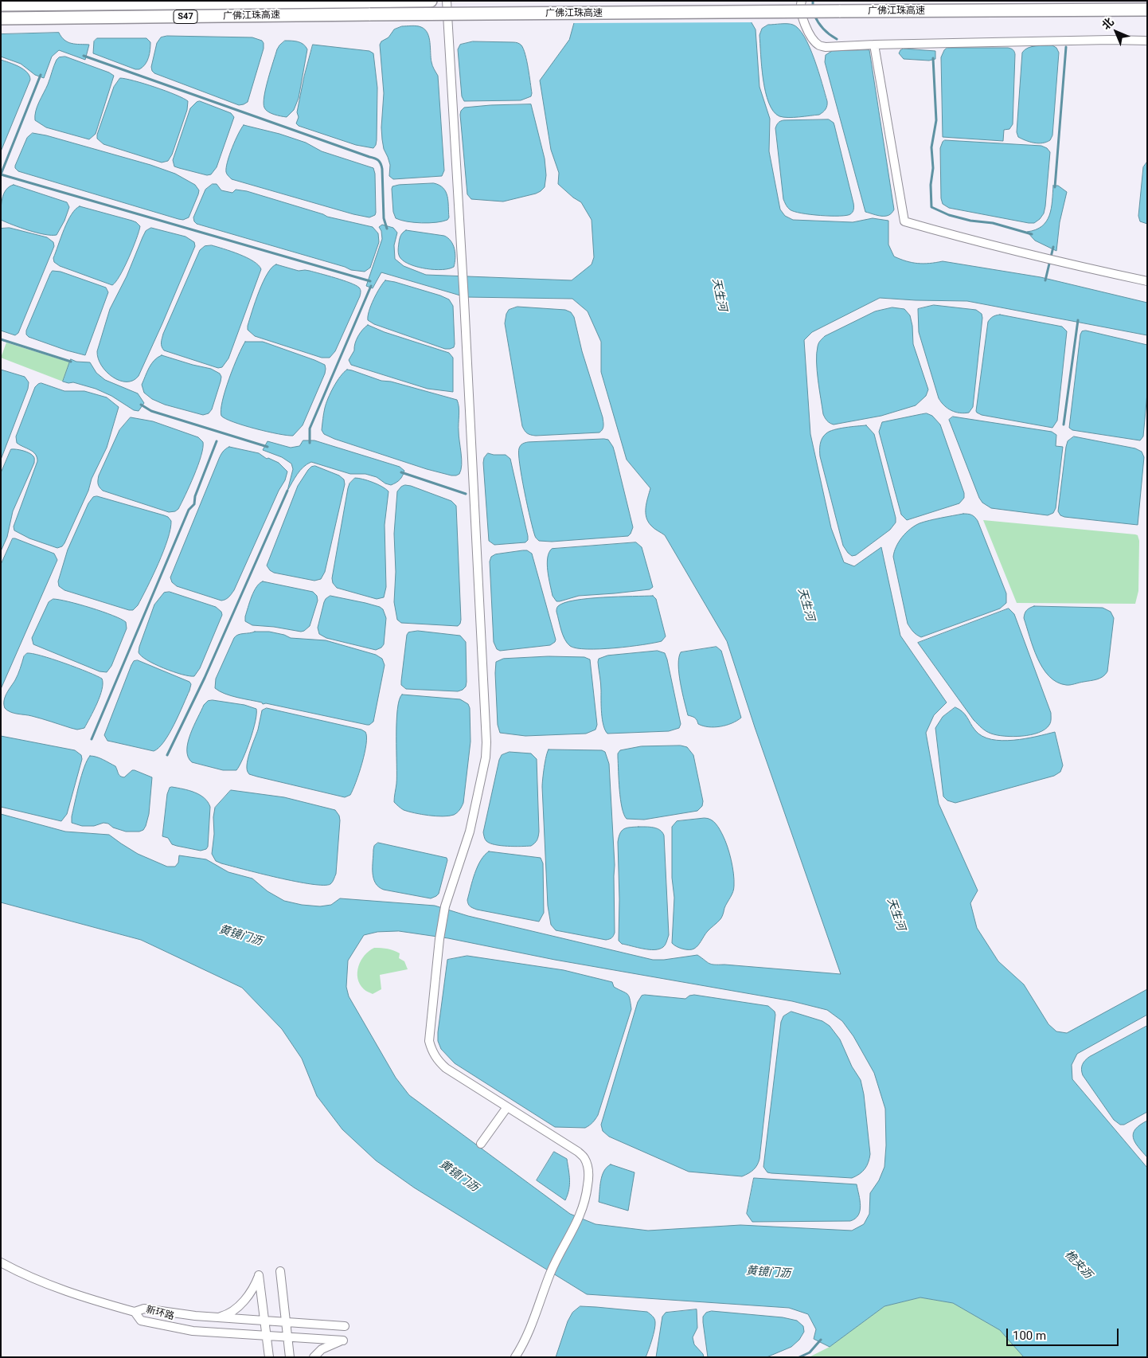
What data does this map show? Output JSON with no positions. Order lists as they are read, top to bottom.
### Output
{
  "streets": {
    "highway": ["广佛江珠高速", "S47"],
    "street": ["新环路"]
  },
  "water": ["天生河", "黄镜门沥", "桅夹沥"],
  "scale_bar": "100 m",
  "north": "top left"
}
